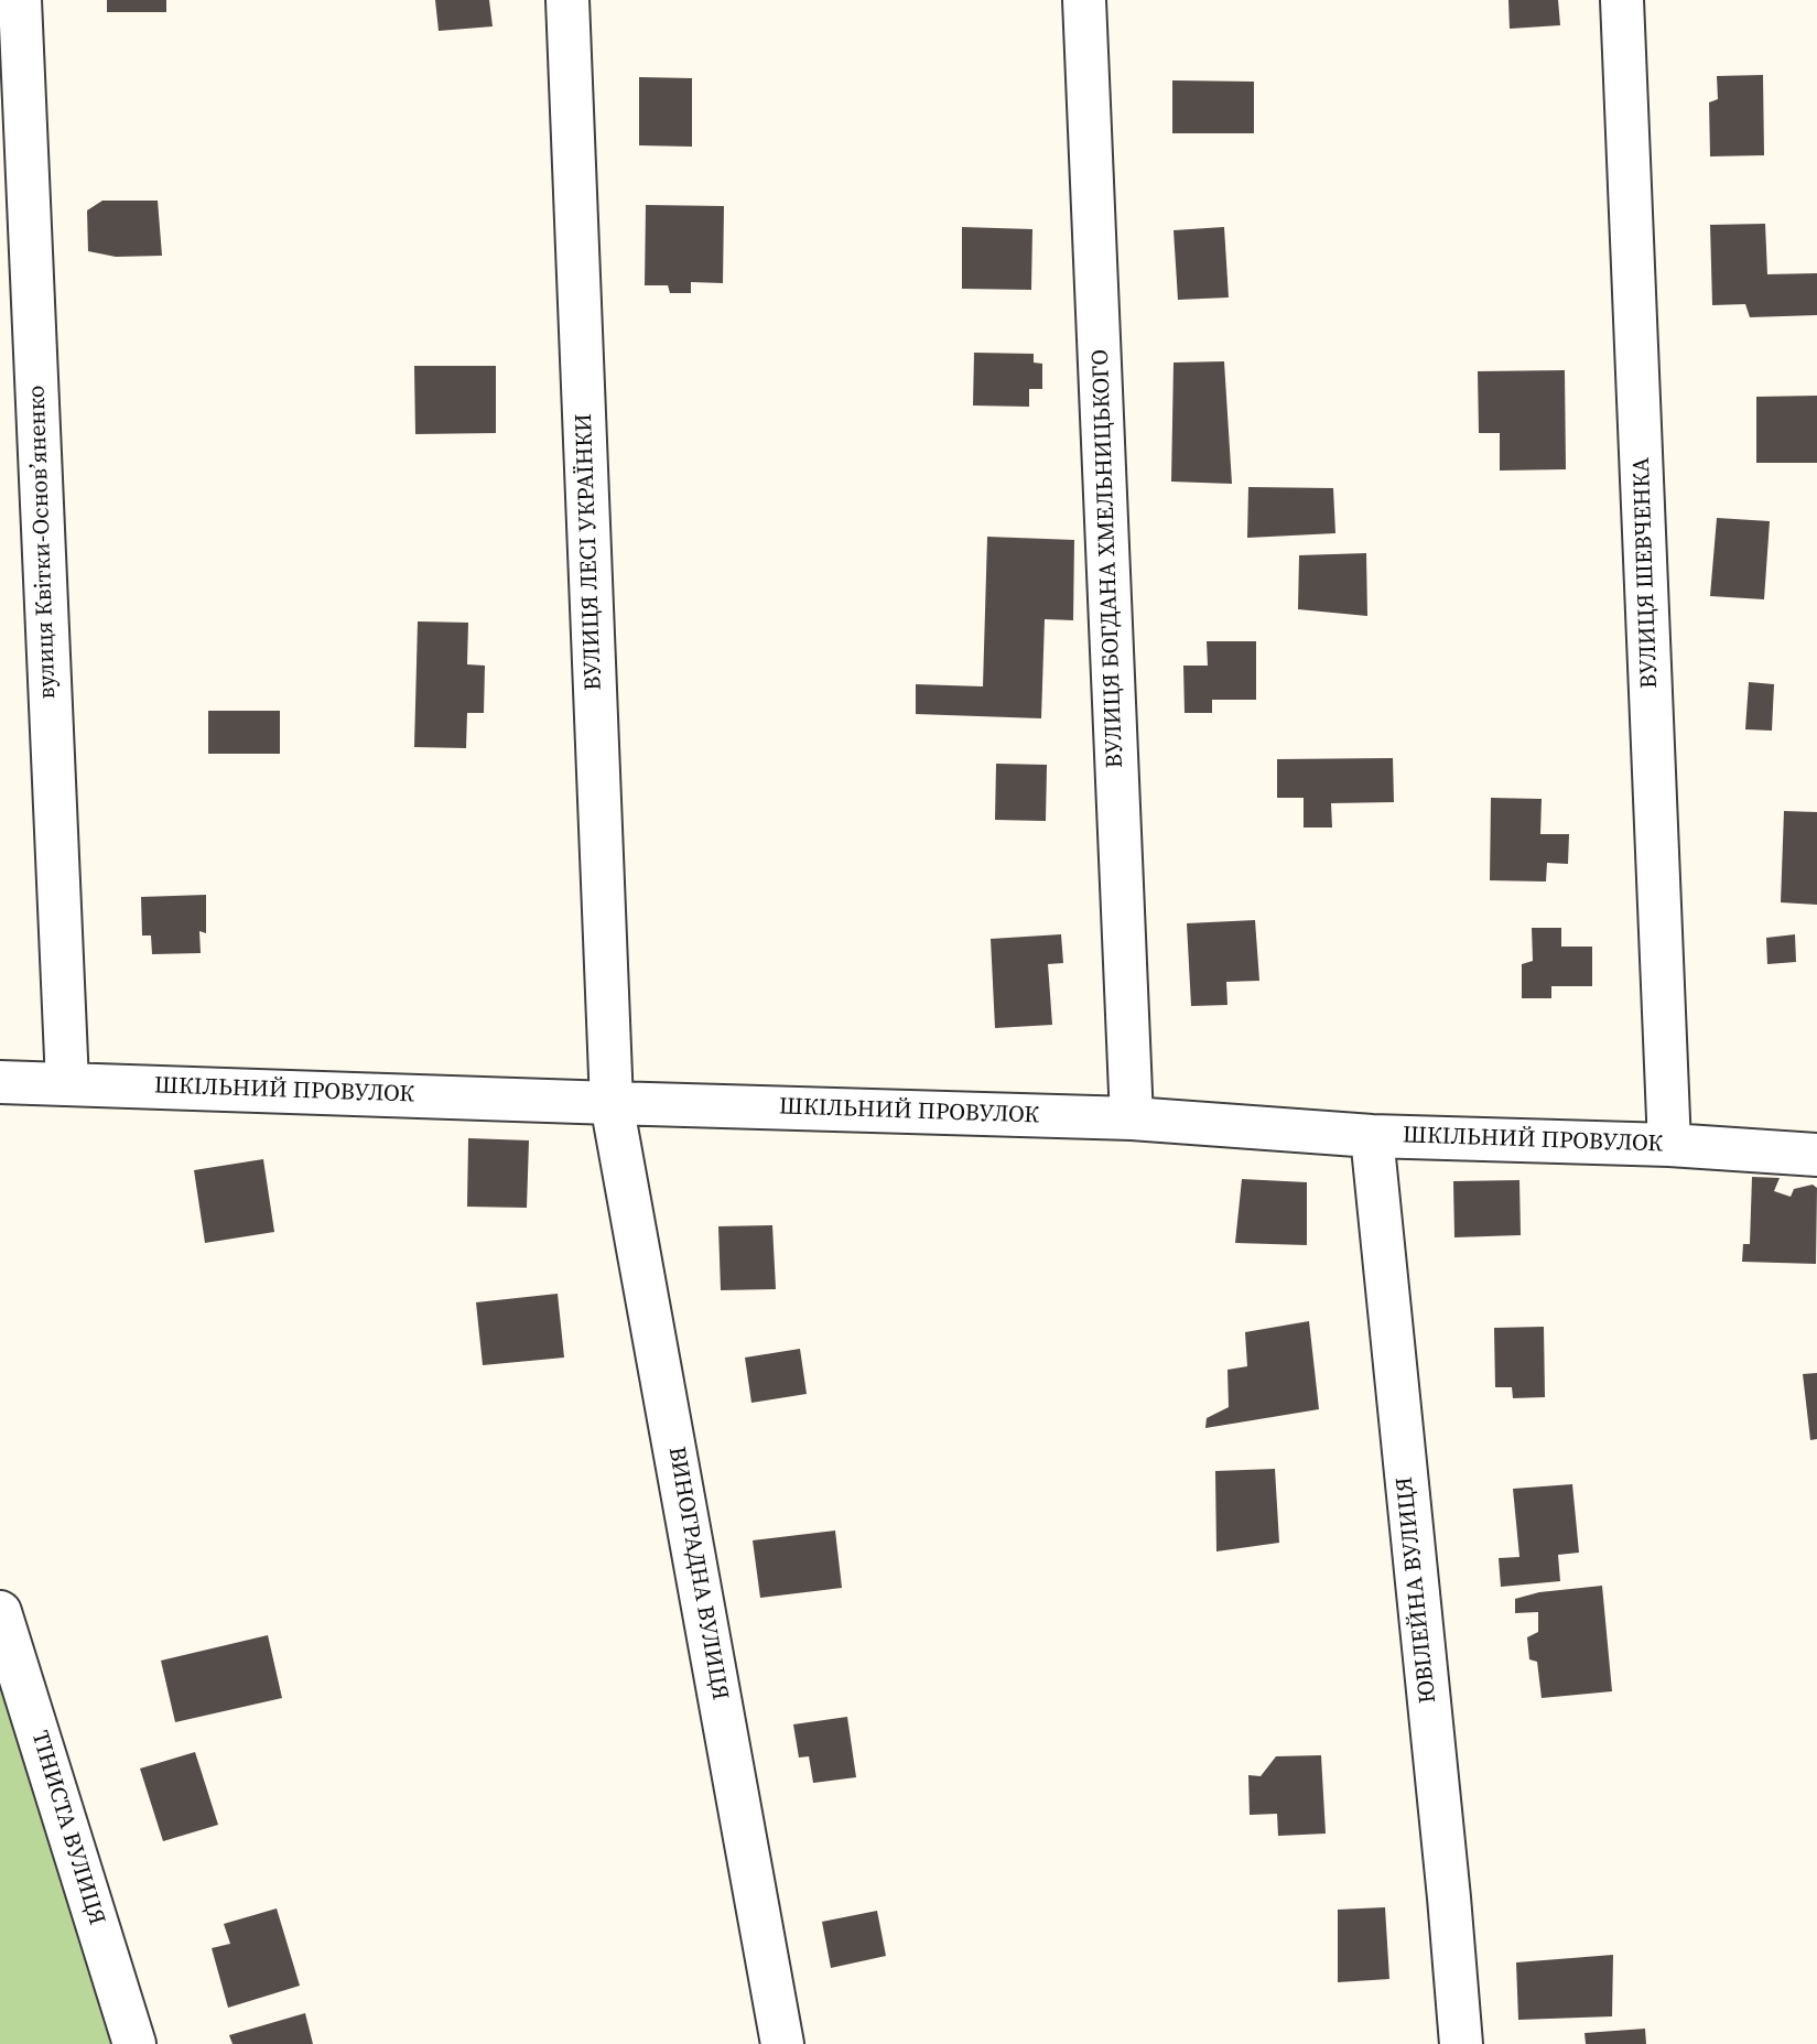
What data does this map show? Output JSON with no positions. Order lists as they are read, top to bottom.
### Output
{
  "streets": {
    "street": [
      "вулиця Квітки-Основʼяненко",
      "ВУЛИЦЯ ЛЕСІ УКРАЇНКИ",
      "ВУЛИЦЯ БОГДАНА ХМЕЛЬНИЦЬКОГО",
      "ВУЛИЦЯ ШЕВЧЕНКА",
      "ШКІЛЬНИЙ ПРОВУЛОК",
      "ВИНОГРАДНА ВУЛИЦЯ",
      "ЮВІЛЕЙНА ВУЛИЦЯ",
      "ТІНИСТА ВУЛИЦЯ"
    ]
  },
  "crossings": [
    ["вулиця Квітки-Основʼяненко", "ШКІЛЬНИЙ ПРОВУЛОК"],
    ["ВУЛИЦЯ ЛЕСІ УКРАЇНКИ", "ШКІЛЬНИЙ ПРОВУЛОК"],
    ["ВУЛИЦЯ ЛЕСІ УКРАЇНКИ", "ВИНОГРАДНА ВУЛИЦЯ"],
    ["ВУЛИЦЯ БОГДАНА ХМЕЛЬНИЦЬКОГО", "ШКІЛЬНИЙ ПРОВУЛОК"],
    ["ВУЛИЦЯ ШЕВЧЕНКА", "ШКІЛЬНИЙ ПРОВУЛОК"],
    ["ШКІЛЬНИЙ ПРОВУЛОК", "ВИНОГРАДНА ВУЛИЦЯ"],
    ["ШКІЛЬНИЙ ПРОВУЛОК", "ЮВІЛЕЙНА ВУЛИЦЯ"]
  ]
}
